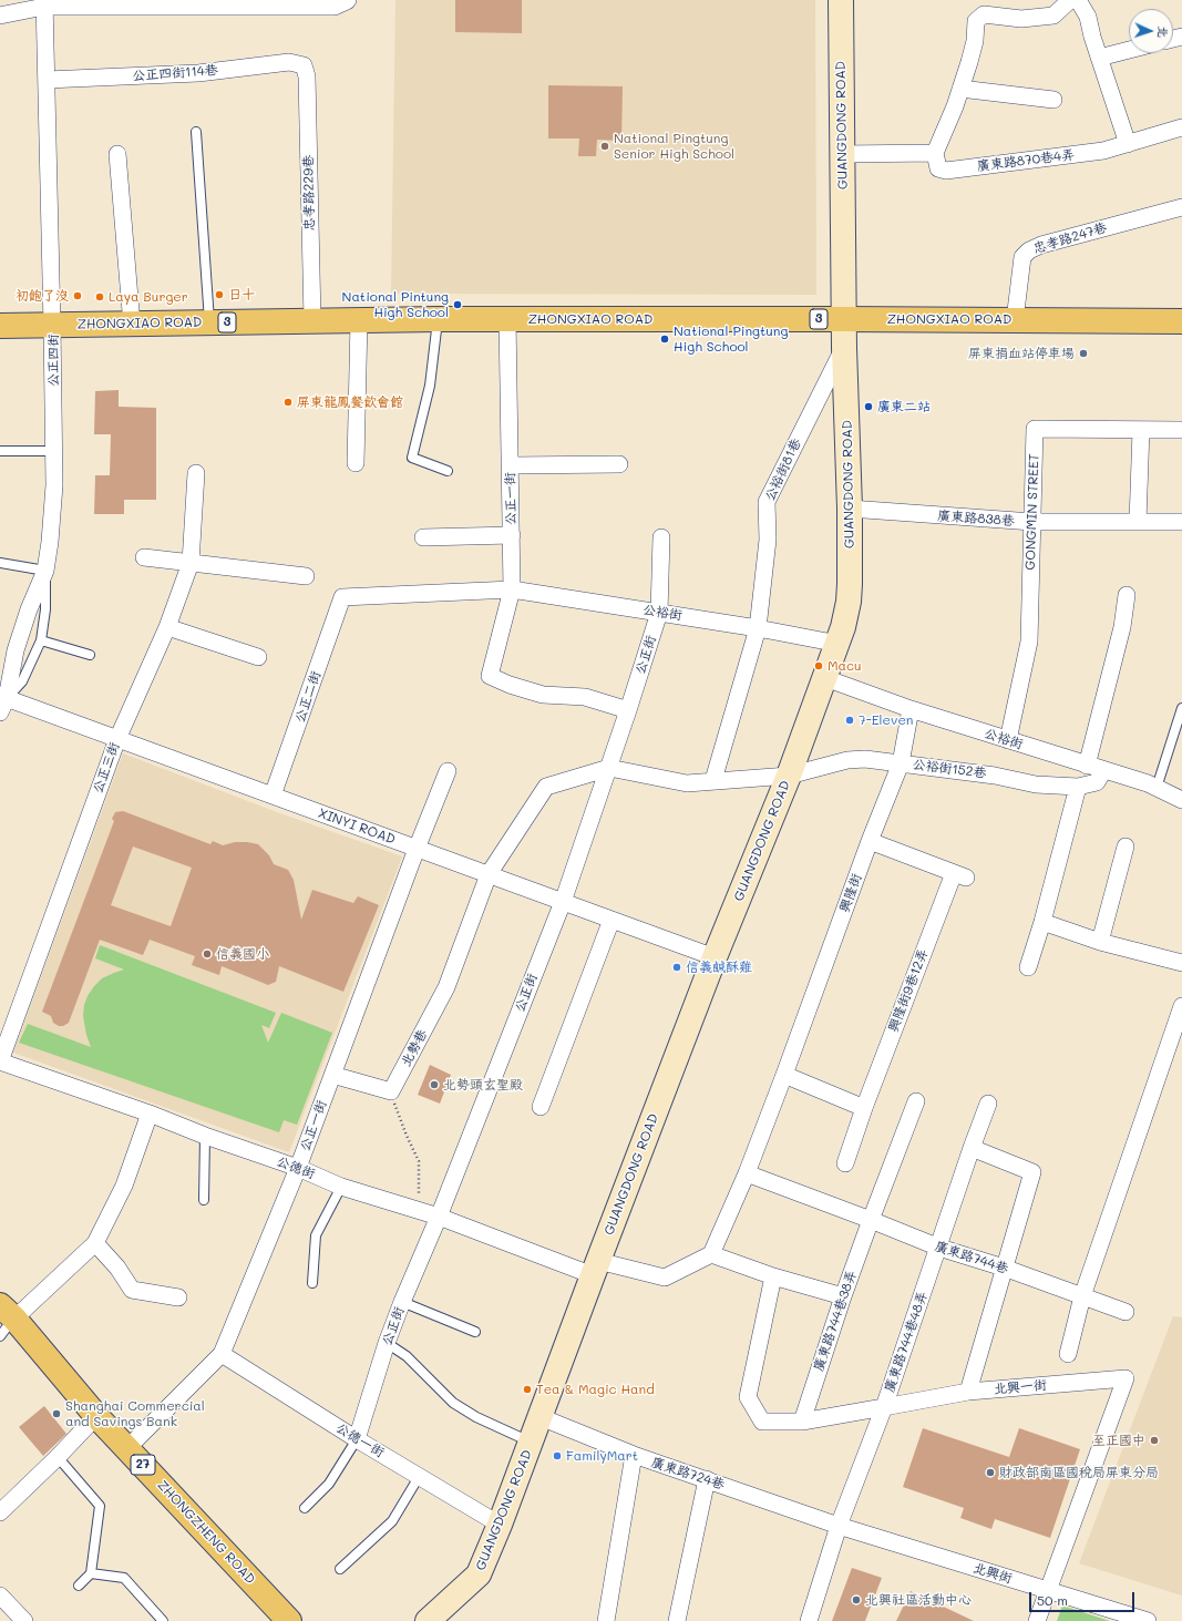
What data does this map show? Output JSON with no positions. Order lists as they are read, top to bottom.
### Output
{
  "streets": {
    "main road": [
      "ZHONGXIAO ROAD",
      "3",
      "27",
      "ZHONGZHENG ROAD"
    ],
    "street": [
      "公正四街114巷",
      "GUANGDONG ROAD",
      "廣東路870巷4弄",
      "忠孝路229巷",
      "忠孝路247巷",
      "公正四街",
      "公裕街81巷",
      "公正一街",
      "GONGMIN STREET",
      "廣東路838巷",
      "公裕街",
      "公正街",
      "公正二街",
      "公正三街",
      "公裕街152巷",
      "XINYI ROAD",
      "興隆街",
      "興隆街9巷12弄",
      "北勢巷",
      "公德街",
      "廣東路744巷",
      "廣東路744巷38弄",
      "廣東路744巷48弄",
      "北興一街",
      "公德一街",
      "廣東路724巷",
      "北興街"
    ]
  },
  "crossings": [
    ["公正四街114巷", "忠孝路229巷"],
    ["公正四街114巷", "公正四街"],
    ["GUANGDONG ROAD", "ZHONGXIAO ROAD"],
    ["GUANGDONG ROAD", "公裕街81巷"],
    ["GUANGDONG ROAD", "廣東路838巷"],
    ["GUANGDONG ROAD", "公裕街"],
    ["GUANGDONG ROAD", "公裕街152巷"],
    ["GUANGDONG ROAD", "XINYI ROAD"],
    ["GUANGDONG ROAD", "公德街"],
    ["GUANGDONG ROAD", "公德一街"],
    ["GUANGDONG ROAD", "廣東路724巷"],
    ["忠孝路229巷", "ZHONGXIAO ROAD"],
    ["忠孝路247巷", "ZHONGXIAO ROAD"],
    ["ZHONGXIAO ROAD", "公正四街"],
    ["ZHONGXIAO ROAD", "公正一街"],
    ["公正四街", "XINYI ROAD"],
    ["公裕街81巷", "公裕街"],
    ["公裕街81巷", "公裕街152巷"],
    ["公正一街", "公裕街"],
    ["公正一街", "公正街"],
    ["公正一街", "XINYI ROAD"],
    ["公正一街", "公德街"],
    ["公正一街", "公德一街"],
    ["公正一街", "ZHONGZHENG ROAD"],
    ["GONGMIN STREET", "廣東路838巷"],
    ["GONGMIN STREET", "公裕街"],
    ["公裕街", "公正街"],
    ["公裕街", "公正二街"],
    ["公裕街", "公裕街152巷"],
    ["公裕街", "興隆街"],
    ["公正街", "公裕街152巷"],
    ["公正街", "XINYI ROAD"],
    ["公正街", "北勢巷"],
    ["公正街", "公德街"],
    ["公正街", "公德一街"],
    ["公正二街", "XINYI ROAD"],
    ["公正三街", "XINYI ROAD"],
    ["公正三街", "公德街"],
    ["公裕街152巷", "興隆街"],
    ["公裕街152巷", "北勢巷"],
    ["XINYI ROAD", "北勢巷"],
    ["興隆街", "興隆街9巷12弄"],
    ["廣東路744巷", "廣東路744巷38弄"],
    ["廣東路744巷", "廣東路744巷48弄"],
    ["廣東路744巷38弄", "廣東路744巷48弄"],
    ["廣東路744巷48弄", "北興一街"],
    ["北興一街", "北興街"],
    ["廣東路724巷", "北興街"]
  ],
  "places": [
    "National Pingtung Senior High School",
    "日十",
    "初飽了沒",
    "Laya Burger",
    "National Pintung High School",
    "National Pingtung High School",
    "屏東捐血站停車場",
    "屏東龍鳳餐飲會館",
    "廣東二站",
    "Macu",
    "7-Eleven",
    "信義國小",
    "信義鹹酥雞",
    "北勢頭玄聖殿",
    "Tea & Magic Hand",
    "Shanghai Commercial and Savings Bank",
    "至正國中",
    "FamilyMart",
    "財政部南區國稅局屏東分局",
    "北興社區活動中心"
  ],
  "scale_bar": "50 m",
  "north": "right"
}
